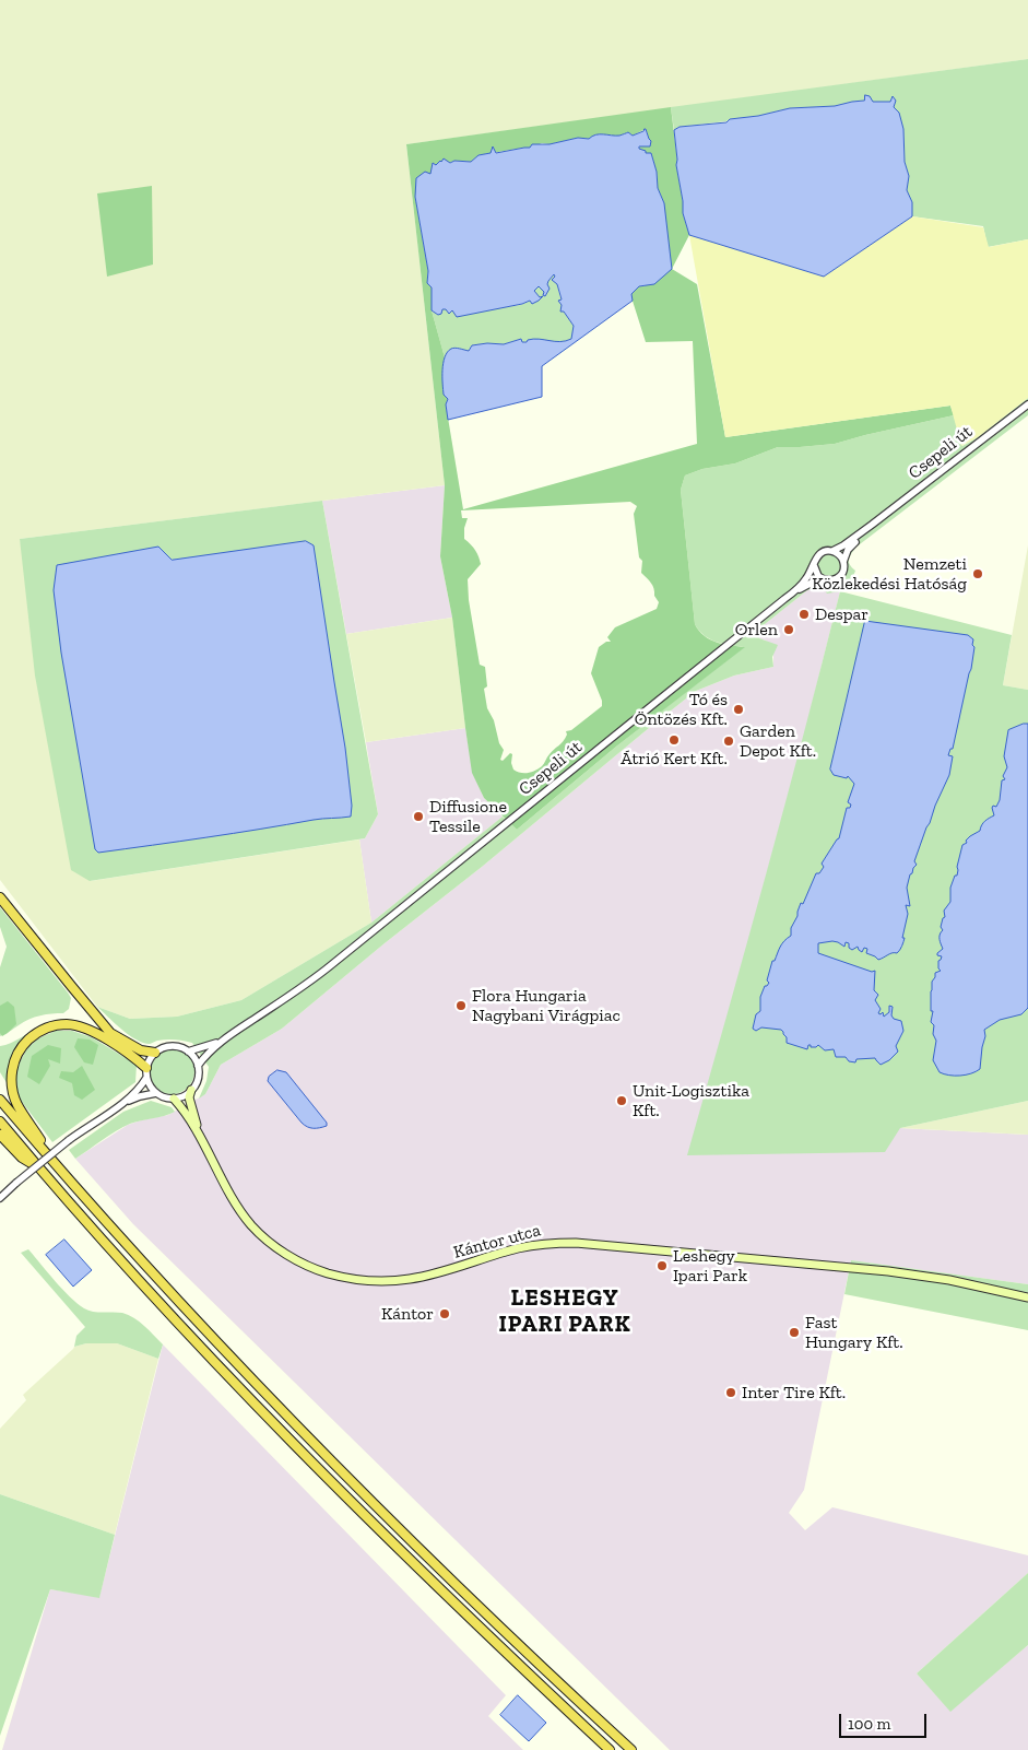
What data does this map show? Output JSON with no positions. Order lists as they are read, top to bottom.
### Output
{
  "streets": {
    "main road": ["Kántor utca"],
    "street": ["Csepeli út"]
  },
  "districts": ["LESHEGY IPARI PARK"],
  "places": [
    "Nemzeti Közlekedési Hatóság",
    "Despar",
    "Orlen",
    "Tó és Öntözés Kft.",
    "Átrió Kert Kft.",
    "Garden Depot Kft.",
    "Diffusione Tessile",
    "Flora Hungaria Nagybani Virágpiac",
    "Unit-Logisztika Kft.",
    "Leshegy Ipari Park",
    "Kántor",
    "Fast Hungary Kft.",
    "Inter Tire Kft."
  ],
  "scale_bar": "100 m"
}
